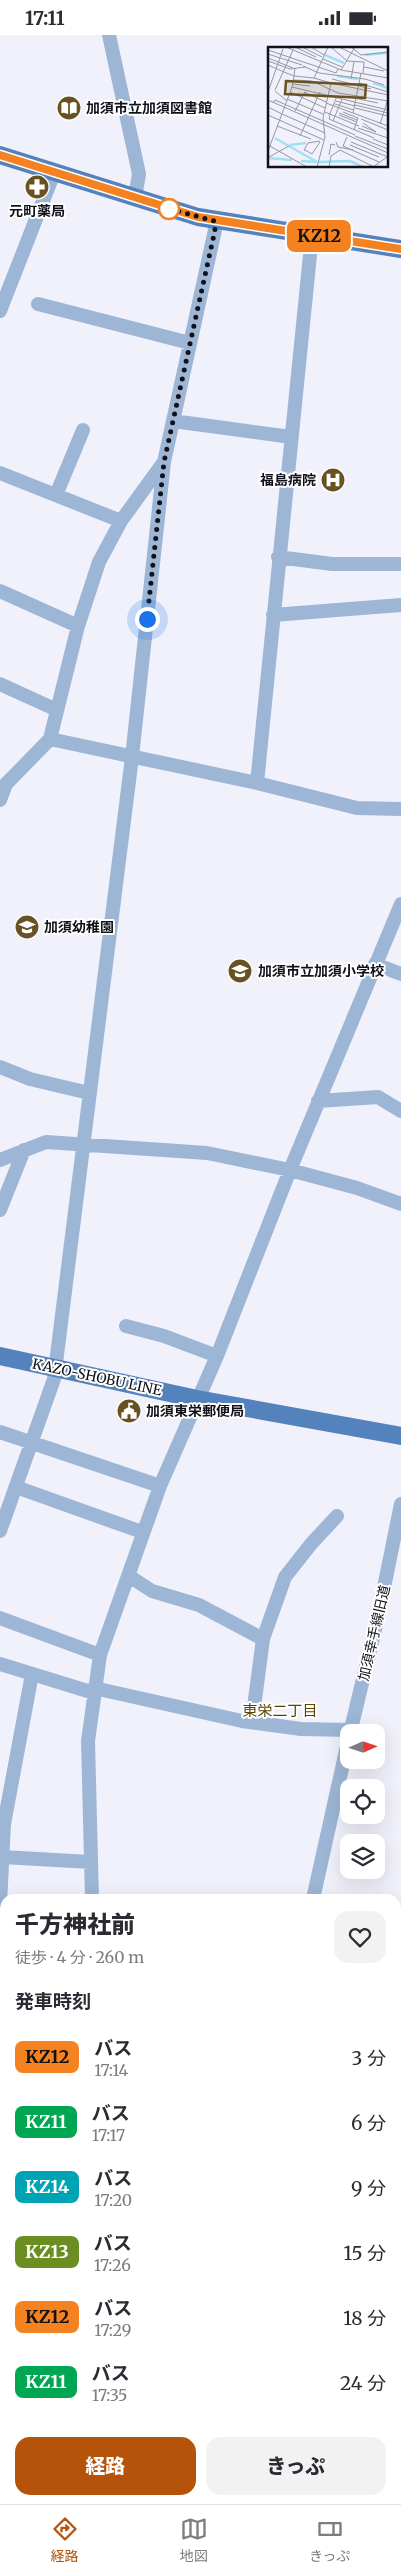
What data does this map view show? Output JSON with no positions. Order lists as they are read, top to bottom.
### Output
{
  "streets": {
    "main road": ["KAZO-SHOBU LINE"],
    "street": ["加須幸手線旧道"]
  },
  "districts": ["東栄二丁目"],
  "places": {
    "library": ["加須市立加須図書館"],
    "pharmacy": ["元町薬局"],
    "hospital": ["福島病院"],
    "school or university": ["加須幼稚園", "加須市立加須小学校"],
    "public building": ["加須東栄郵便局"]
  },
  "lines": ["bus line KZ12"],
  "north": "right",
  "page": {
    "status": "17:11",
    "on_map": "KZ12",
    "heading": [
      ["千方神社前", "徒歩 · 4 分 · 260 m"],
      "発車時刻"
    ],
    "list": [
      {
        "mark": "KZ12",
        "name": "バス",
        "note": "17:14",
        "value": "3 分"
      },
      {
        "mark": "KZ11",
        "name": "バス",
        "note": "17:17",
        "value": "6 分"
      },
      {
        "mark": "KZ14",
        "name": "バス",
        "note": "17:20",
        "value": "9 分"
      },
      {
        "mark": "KZ13",
        "name": "バス",
        "note": "17:26",
        "value": "15 分"
      },
      {
        "mark": "KZ12",
        "name": "バス",
        "note": "17:29",
        "value": "18 分"
      },
      {
        "mark": "KZ11",
        "name": "バス",
        "note": "17:35",
        "value": "24 分"
      }
    ],
    "buttons": ["経路", "きっぷ"],
    "tabs": ["経路", "地図", "きっぷ"]
  }
}
